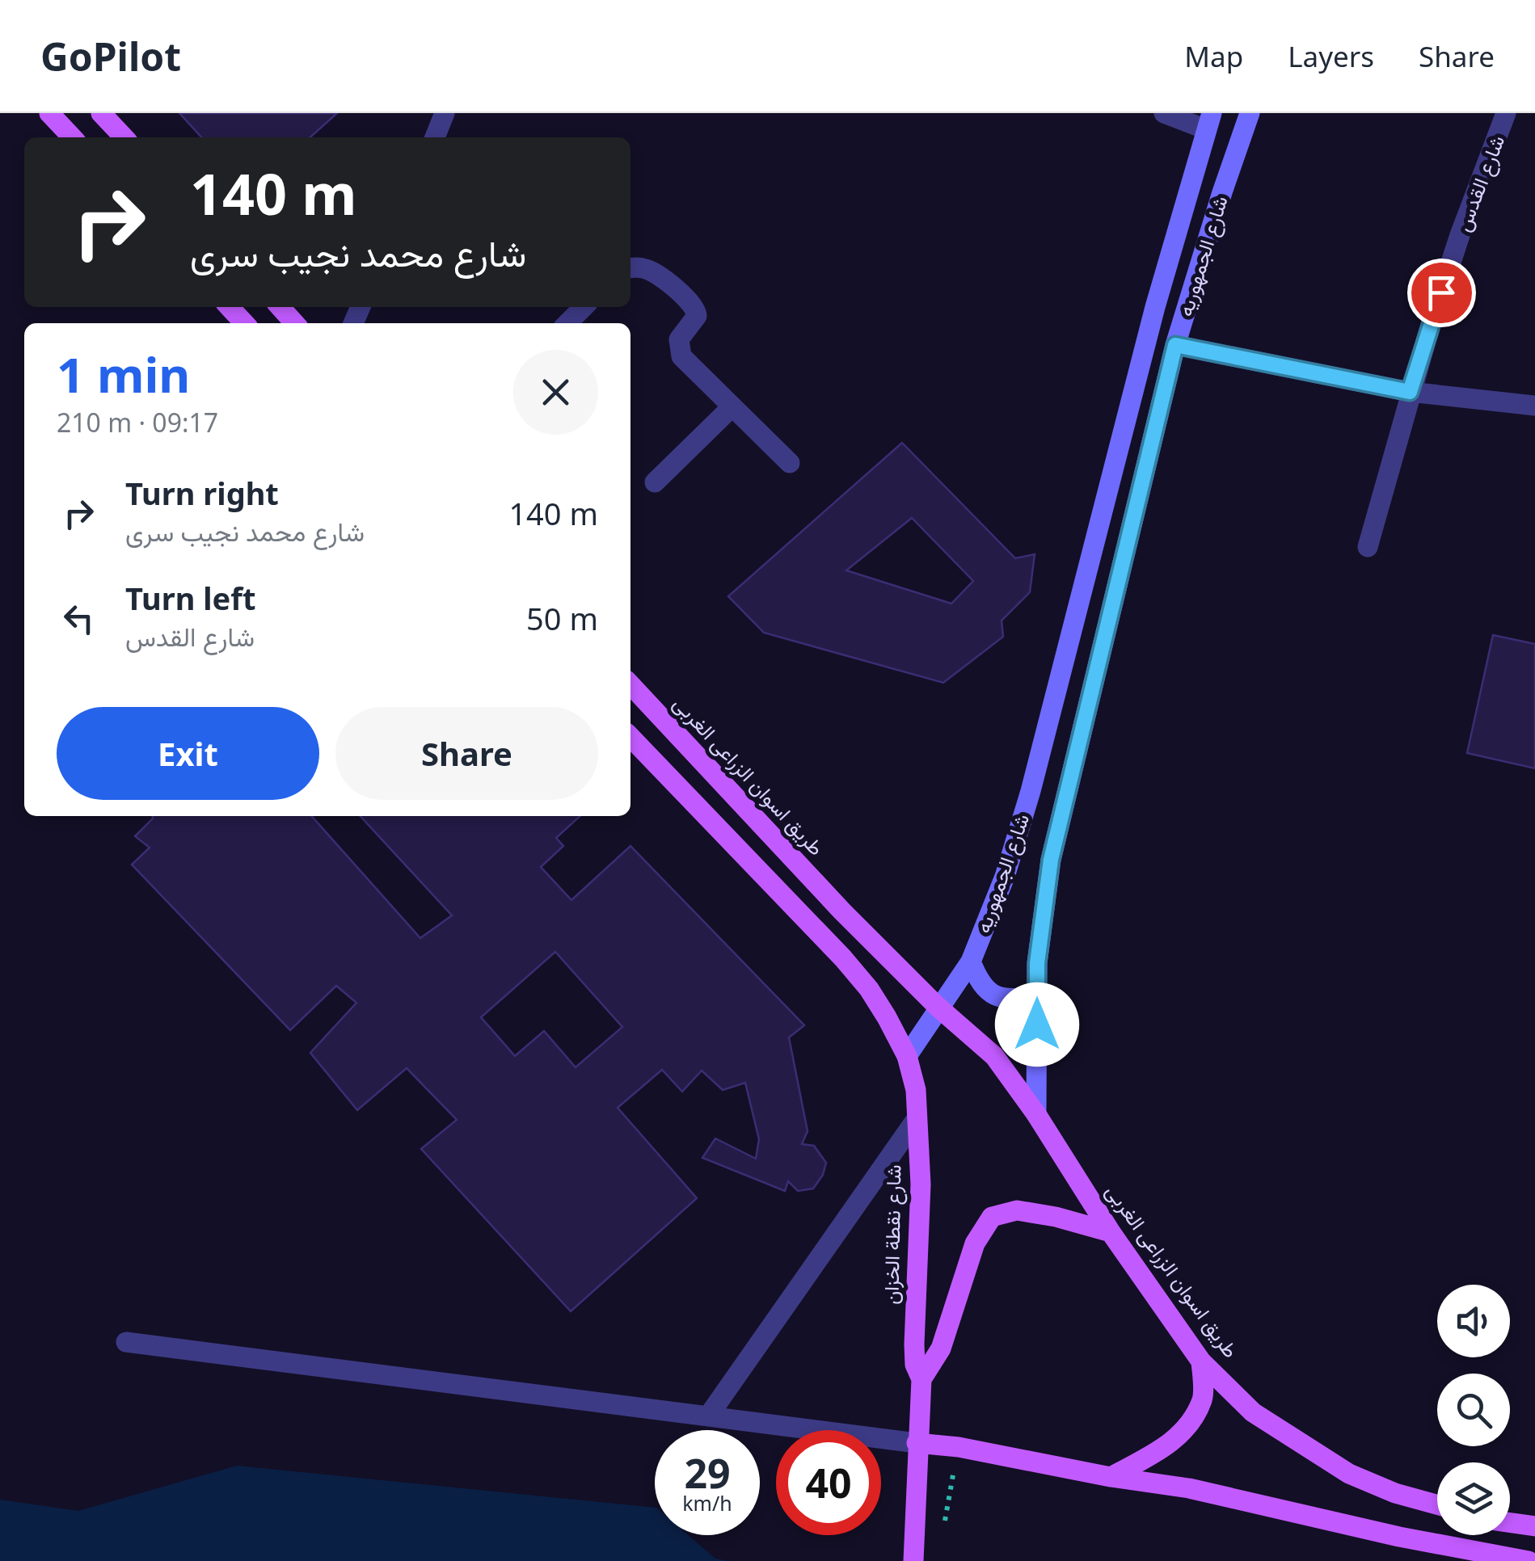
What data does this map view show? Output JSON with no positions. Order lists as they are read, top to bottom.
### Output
{
  "streets": {
    "main road": ["طريق اسوان الزراعى الغربى", "شارع نقطة الخزان"],
    "street": ["شارع القدس", "شارع الجمهوريه"]
  },
  "crossings": [
    ["شارع الجمهوريه", "طريق اسوان الزراعى الغربى"],
    ["شارع الجمهوريه", "شارع نقطة الخزان"],
    ["طريق اسوان الزراعى الغربى", "شارع نقطة الخزان"]
  ],
  "page": {
    "header": "GoPilot",
    "nav": ["Map", "Layers", "Share"],
    "turn": ["140 m", "شارع محمد نجيب سرى"],
    "heading": ["1 min", "210 m · 09:17"],
    "list": [
      {
        "name": "Turn right",
        "note": "شارع محمد نجيب سرى",
        "value": "140 m"
      },
      {
        "name": "Turn left",
        "note": "شارع القدس",
        "value": "50 m"
      }
    ],
    "buttons": ["Exit", "Share"],
    "speed": "29 km/h",
    "limit": "40"
  }
}
